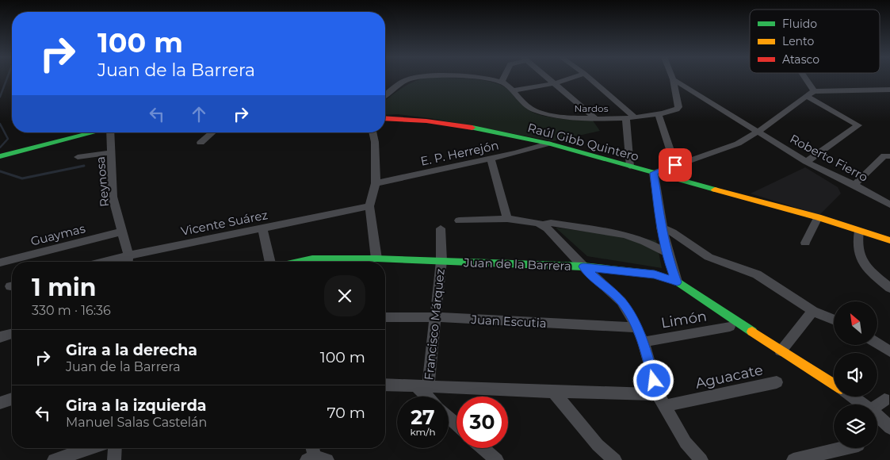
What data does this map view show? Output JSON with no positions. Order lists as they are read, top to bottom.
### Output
{
  "streets": {
    "street": [
      "Nardos",
      "Raúl Gibb Quintero",
      "E. P. Herrejón",
      "Roberto Fierro",
      "Reynosa",
      "Vicente Suárez",
      "Guaymas",
      "Juan de la Barrera",
      "Limón",
      "Juan Escutia",
      "Francisco Márquez",
      "Aguacate"
    ]
  },
  "crossings": [
    ["Nardos", "Roberto Fierro"],
    ["Raúl Gibb Quintero", "E. P. Herrejón"],
    ["Reynosa", "Vicente Suárez"],
    ["Reynosa", "Guaymas"],
    ["Juan de la Barrera", "Francisco Márquez"],
    ["Juan Escutia", "Francisco Márquez"],
    ["Francisco Márquez", "Aguacate"]
  ],
  "legend": ["Fluido", "Lento", "Atasco"],
  "north": "top left",
  "page": {
    "turn": ["100 m", "Juan de la Barrera"],
    "heading": ["1 min", "330 m · 16:36"],
    "list": [
      {
        "name": "Gira a la derecha",
        "note": "Juan de la Barrera",
        "value": "100 m"
      },
      {
        "name": "Gira a la izquierda",
        "note": "Manuel Salas Castelán",
        "value": "70 m"
      }
    ],
    "speed": "27 km/h",
    "limit": "30"
  }
}
